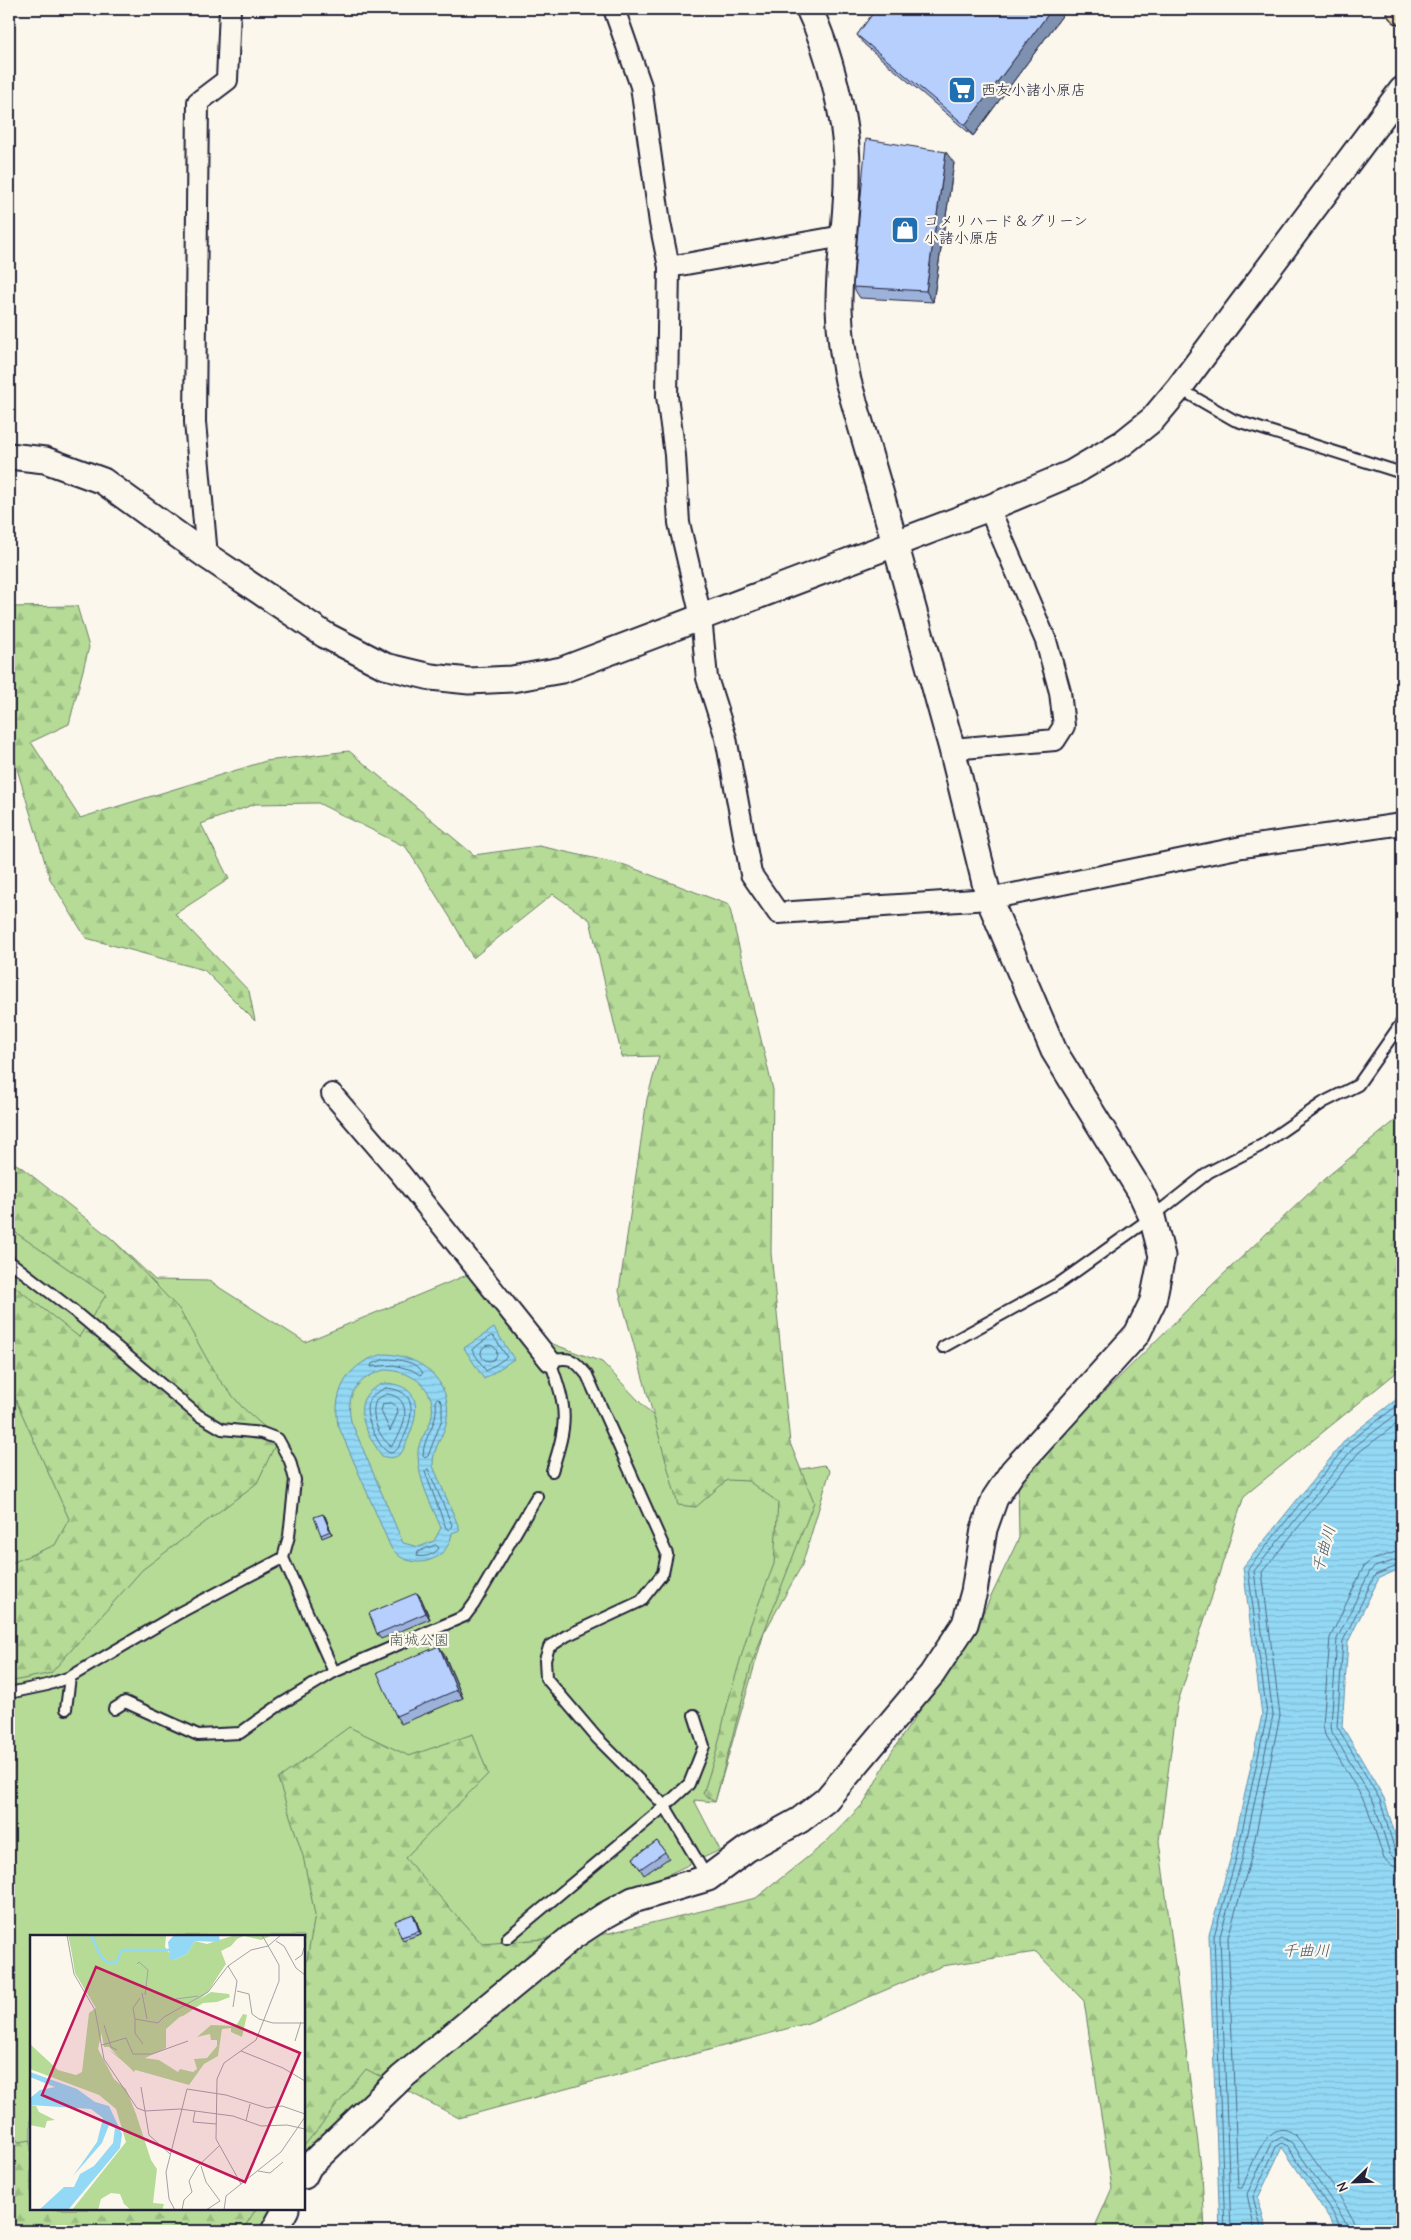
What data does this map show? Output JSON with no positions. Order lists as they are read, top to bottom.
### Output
{
  "water": ["千曲川"],
  "parks": ["南城公園"],
  "places": {
    "supermarket": ["西友小諸小原店"],
    "shop": ["コメリハード＆グリーン 小諸小原店"]
  },
  "north": "bottom left"
}
